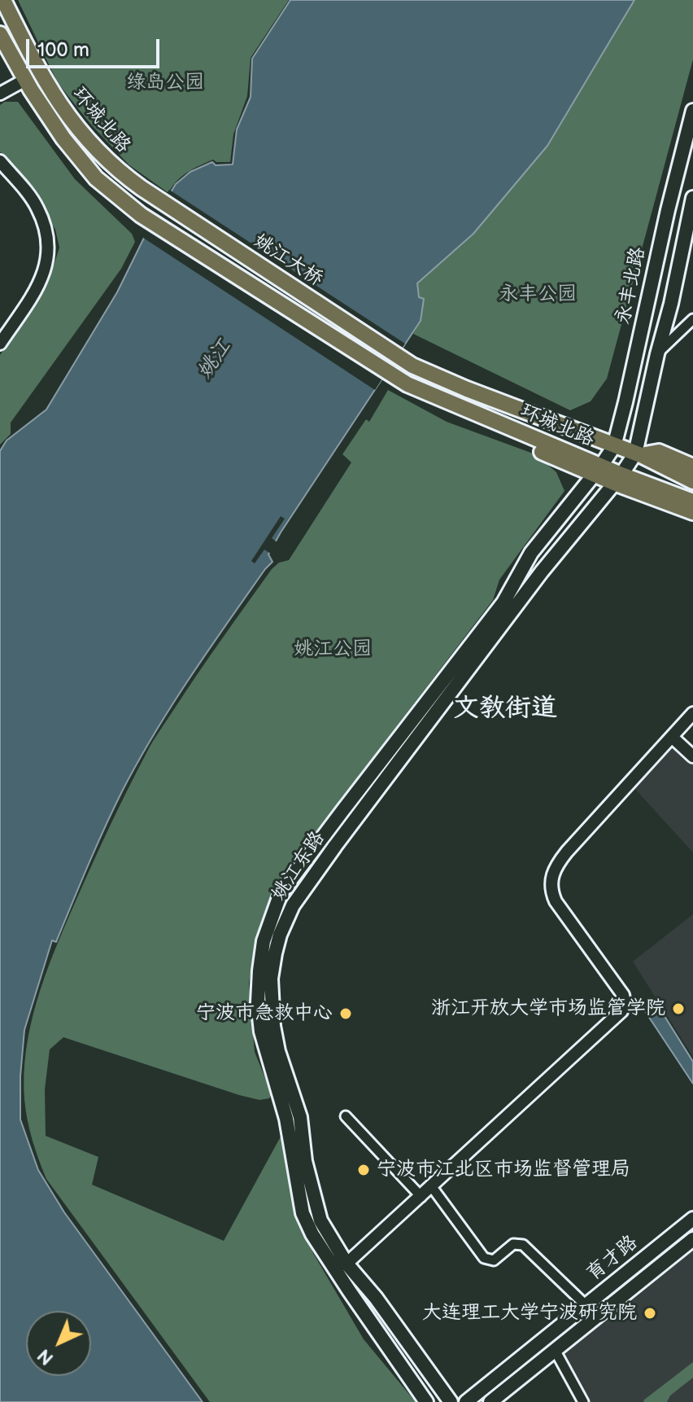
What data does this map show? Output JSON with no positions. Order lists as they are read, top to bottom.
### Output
{
  "streets": {
    "main road": [
      "环城北路",
      "姚江大桥",
      "永丰北路",
      "姚江东路",
      "育才路"
    ]
  },
  "crossings": [
    ["环城北路", "姚江大桥"],
    ["环城北路", "永丰北路"],
    ["环城北路", "姚江东路"],
    ["永丰北路", "姚江东路"]
  ],
  "districts": ["文教街道"],
  "water": ["姚江"],
  "parks": ["绿岛公园", "永丰公园", "姚江公园"],
  "places": [
    "浙江开放大学市场监管学院",
    "宁波市急救中心",
    "宁波市江北区市场监督管理局",
    "大连理工大学宁波研究院"
  ],
  "scale_bar": "100 m",
  "north": "bottom left"
}
